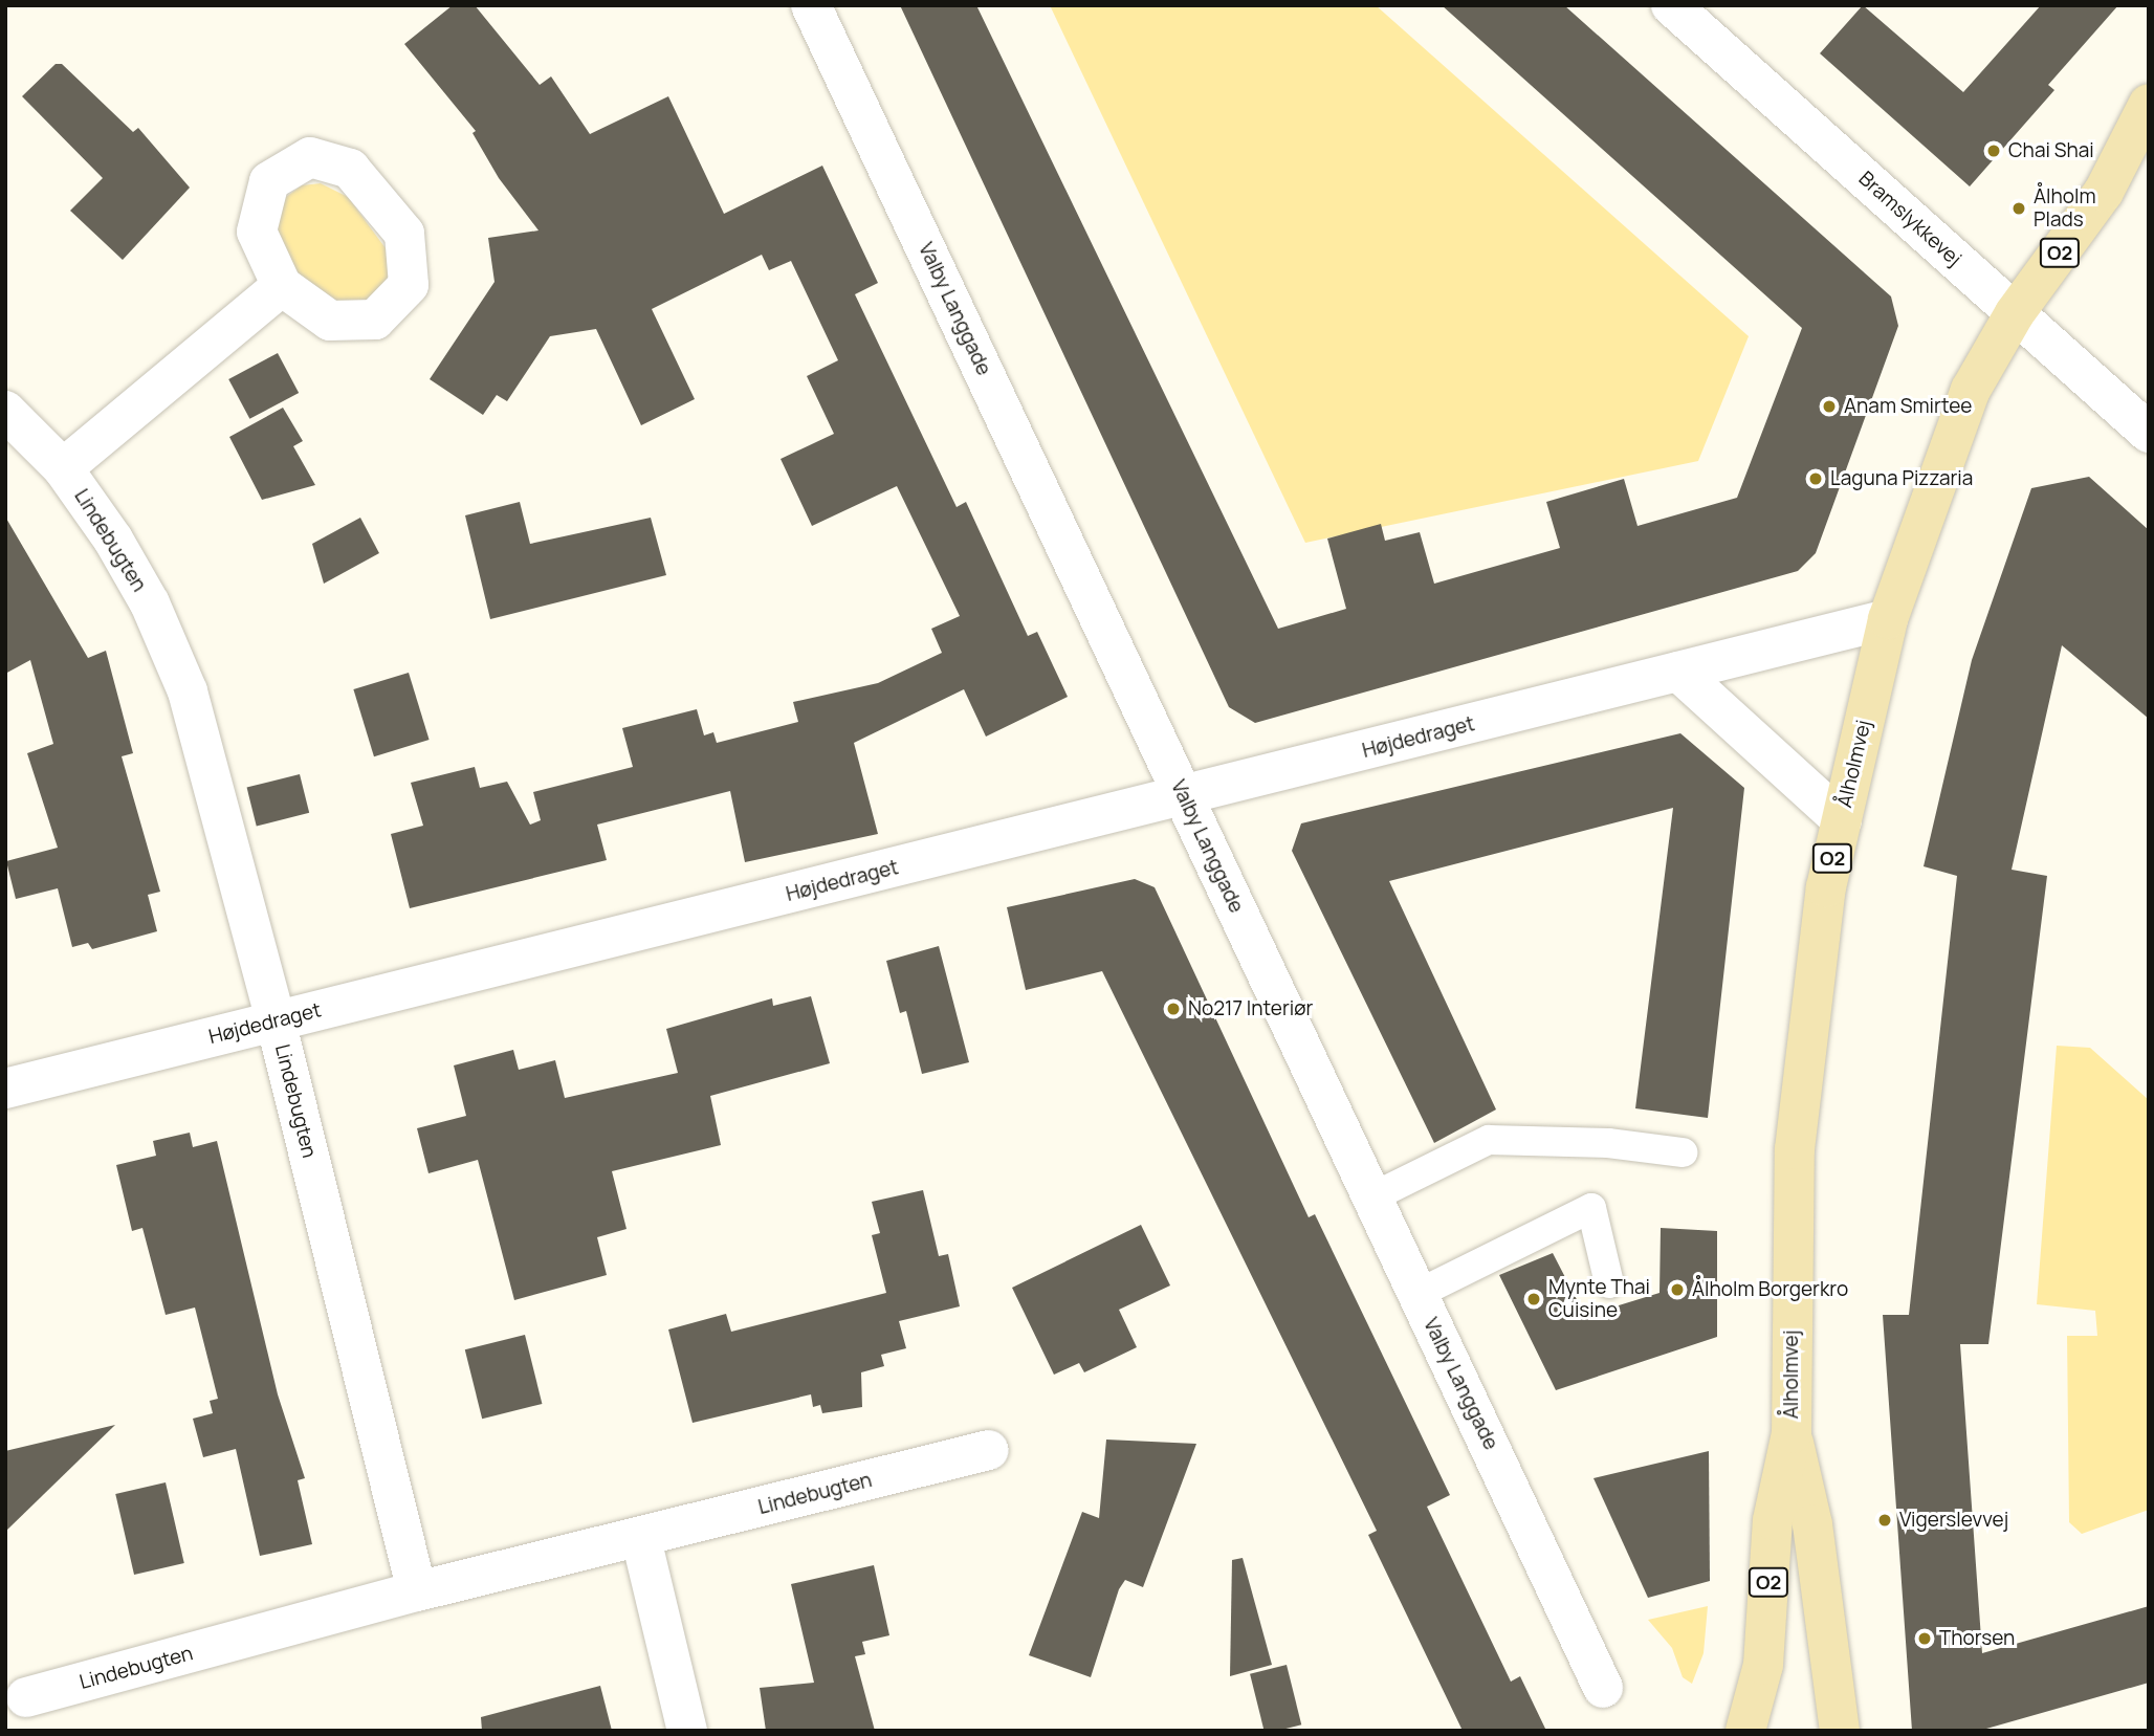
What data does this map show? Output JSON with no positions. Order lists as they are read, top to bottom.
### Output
{
  "streets": {
    "main road": ["O2", "Ålholmvej"],
    "street": [
      "Bramslykkevej",
      "Valby Langgade",
      "Lindebugten",
      "Højdedraget"
    ]
  },
  "crossings": [
    ["Bramslykkevej", "Ålholmvej"],
    ["Valby Langgade", "Højdedraget"],
    ["Lindebugten", "Højdedraget"],
    ["Højdedraget", "Ålholmvej"]
  ],
  "places": [
    "Chai Shai",
    "Ålholm Plads",
    "Anam Smirtee",
    "Laguna Pizzaria",
    "No217 Interiør",
    "Ålholm Borgerkro",
    "Mynte Thai Cuisine",
    "Vigerslevvej",
    "Thorsen"
  ]
}
